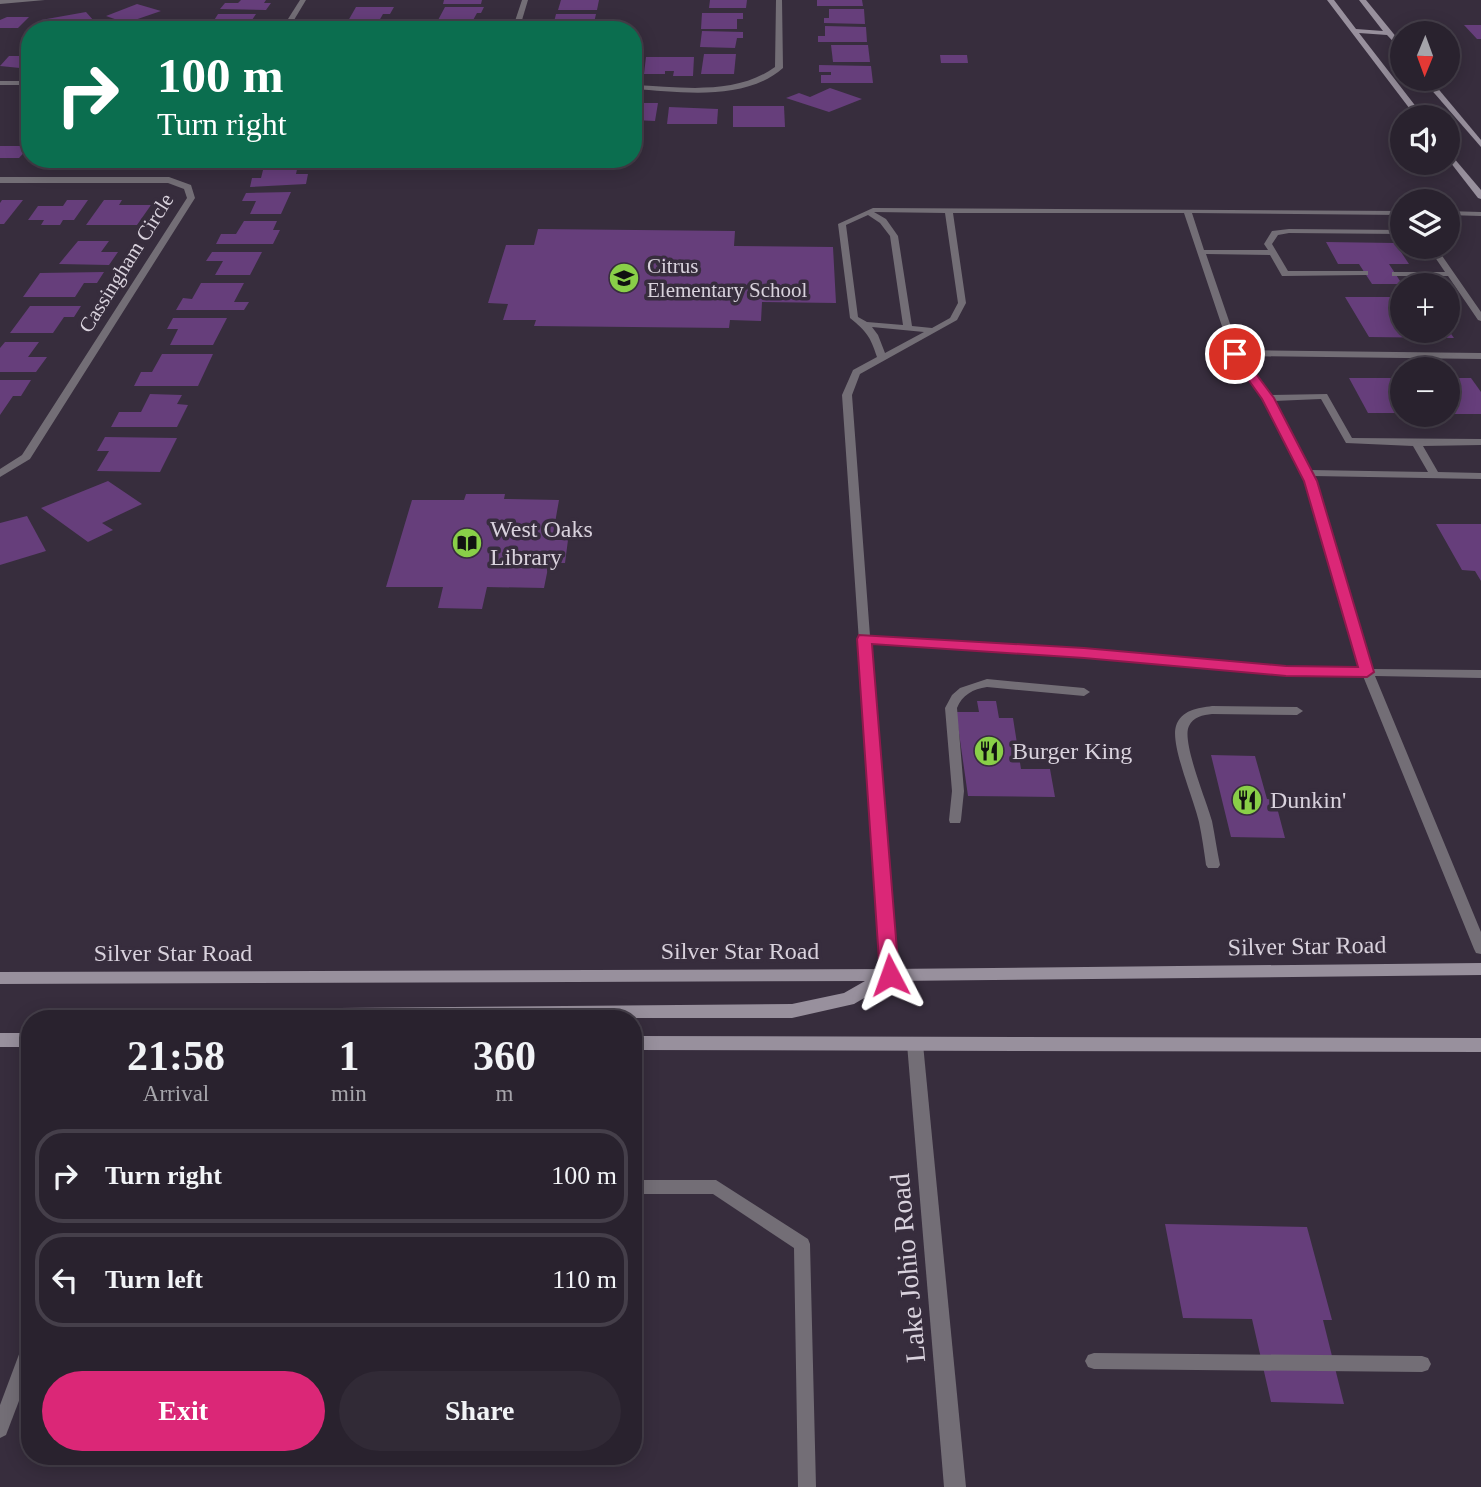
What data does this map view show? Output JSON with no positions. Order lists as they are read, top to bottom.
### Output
{
  "streets": {
    "main road": ["Silver Star Road"],
    "street": ["Cassingham Circle", "Lake Johio Road"]
  },
  "places": {
    "school or university": ["Citrus Elementary School"],
    "library": ["West Oaks Library"],
    "restaurant": ["Burger King", "Dunkin'"]
  },
  "north": "bottom",
  "page": {
    "map_buttons": ["+", "−"],
    "turn": ["100 m", "Turn right"],
    "eta": [
      "21:58",
      "Arrival",
      "1",
      "min",
      "360",
      "m"
    ],
    "list": [
      {
        "name": "Turn right",
        "value": "100 m"
      },
      {
        "name": "Turn left",
        "value": "110 m"
      }
    ],
    "buttons": ["Exit", "Share"]
  }
}
